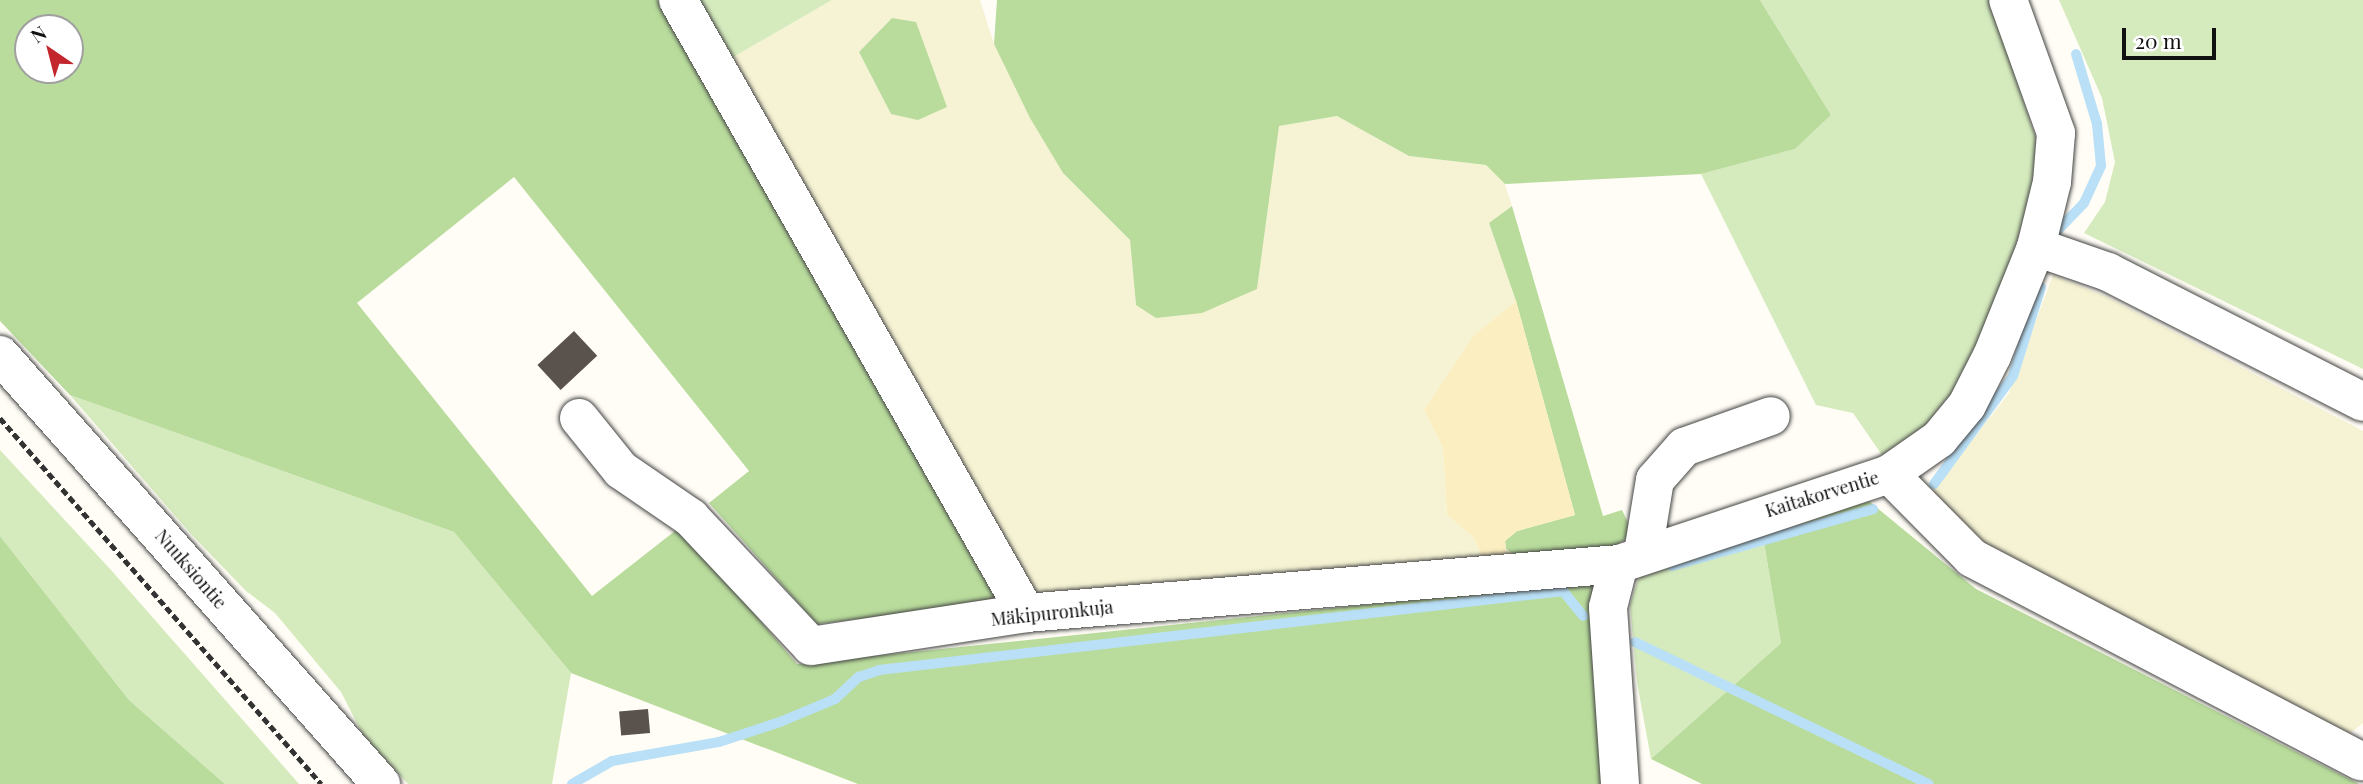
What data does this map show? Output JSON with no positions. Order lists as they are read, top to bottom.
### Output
{
  "streets": {
    "street": ["Kaitakorventie", "Nuuksiontie", "Mäkipuronkuja"]
  },
  "crossings": [
    ["Kaitakorventie", "Mäkipuronkuja"]
  ],
  "scale_bar": "20 m",
  "north": "top left"
}
